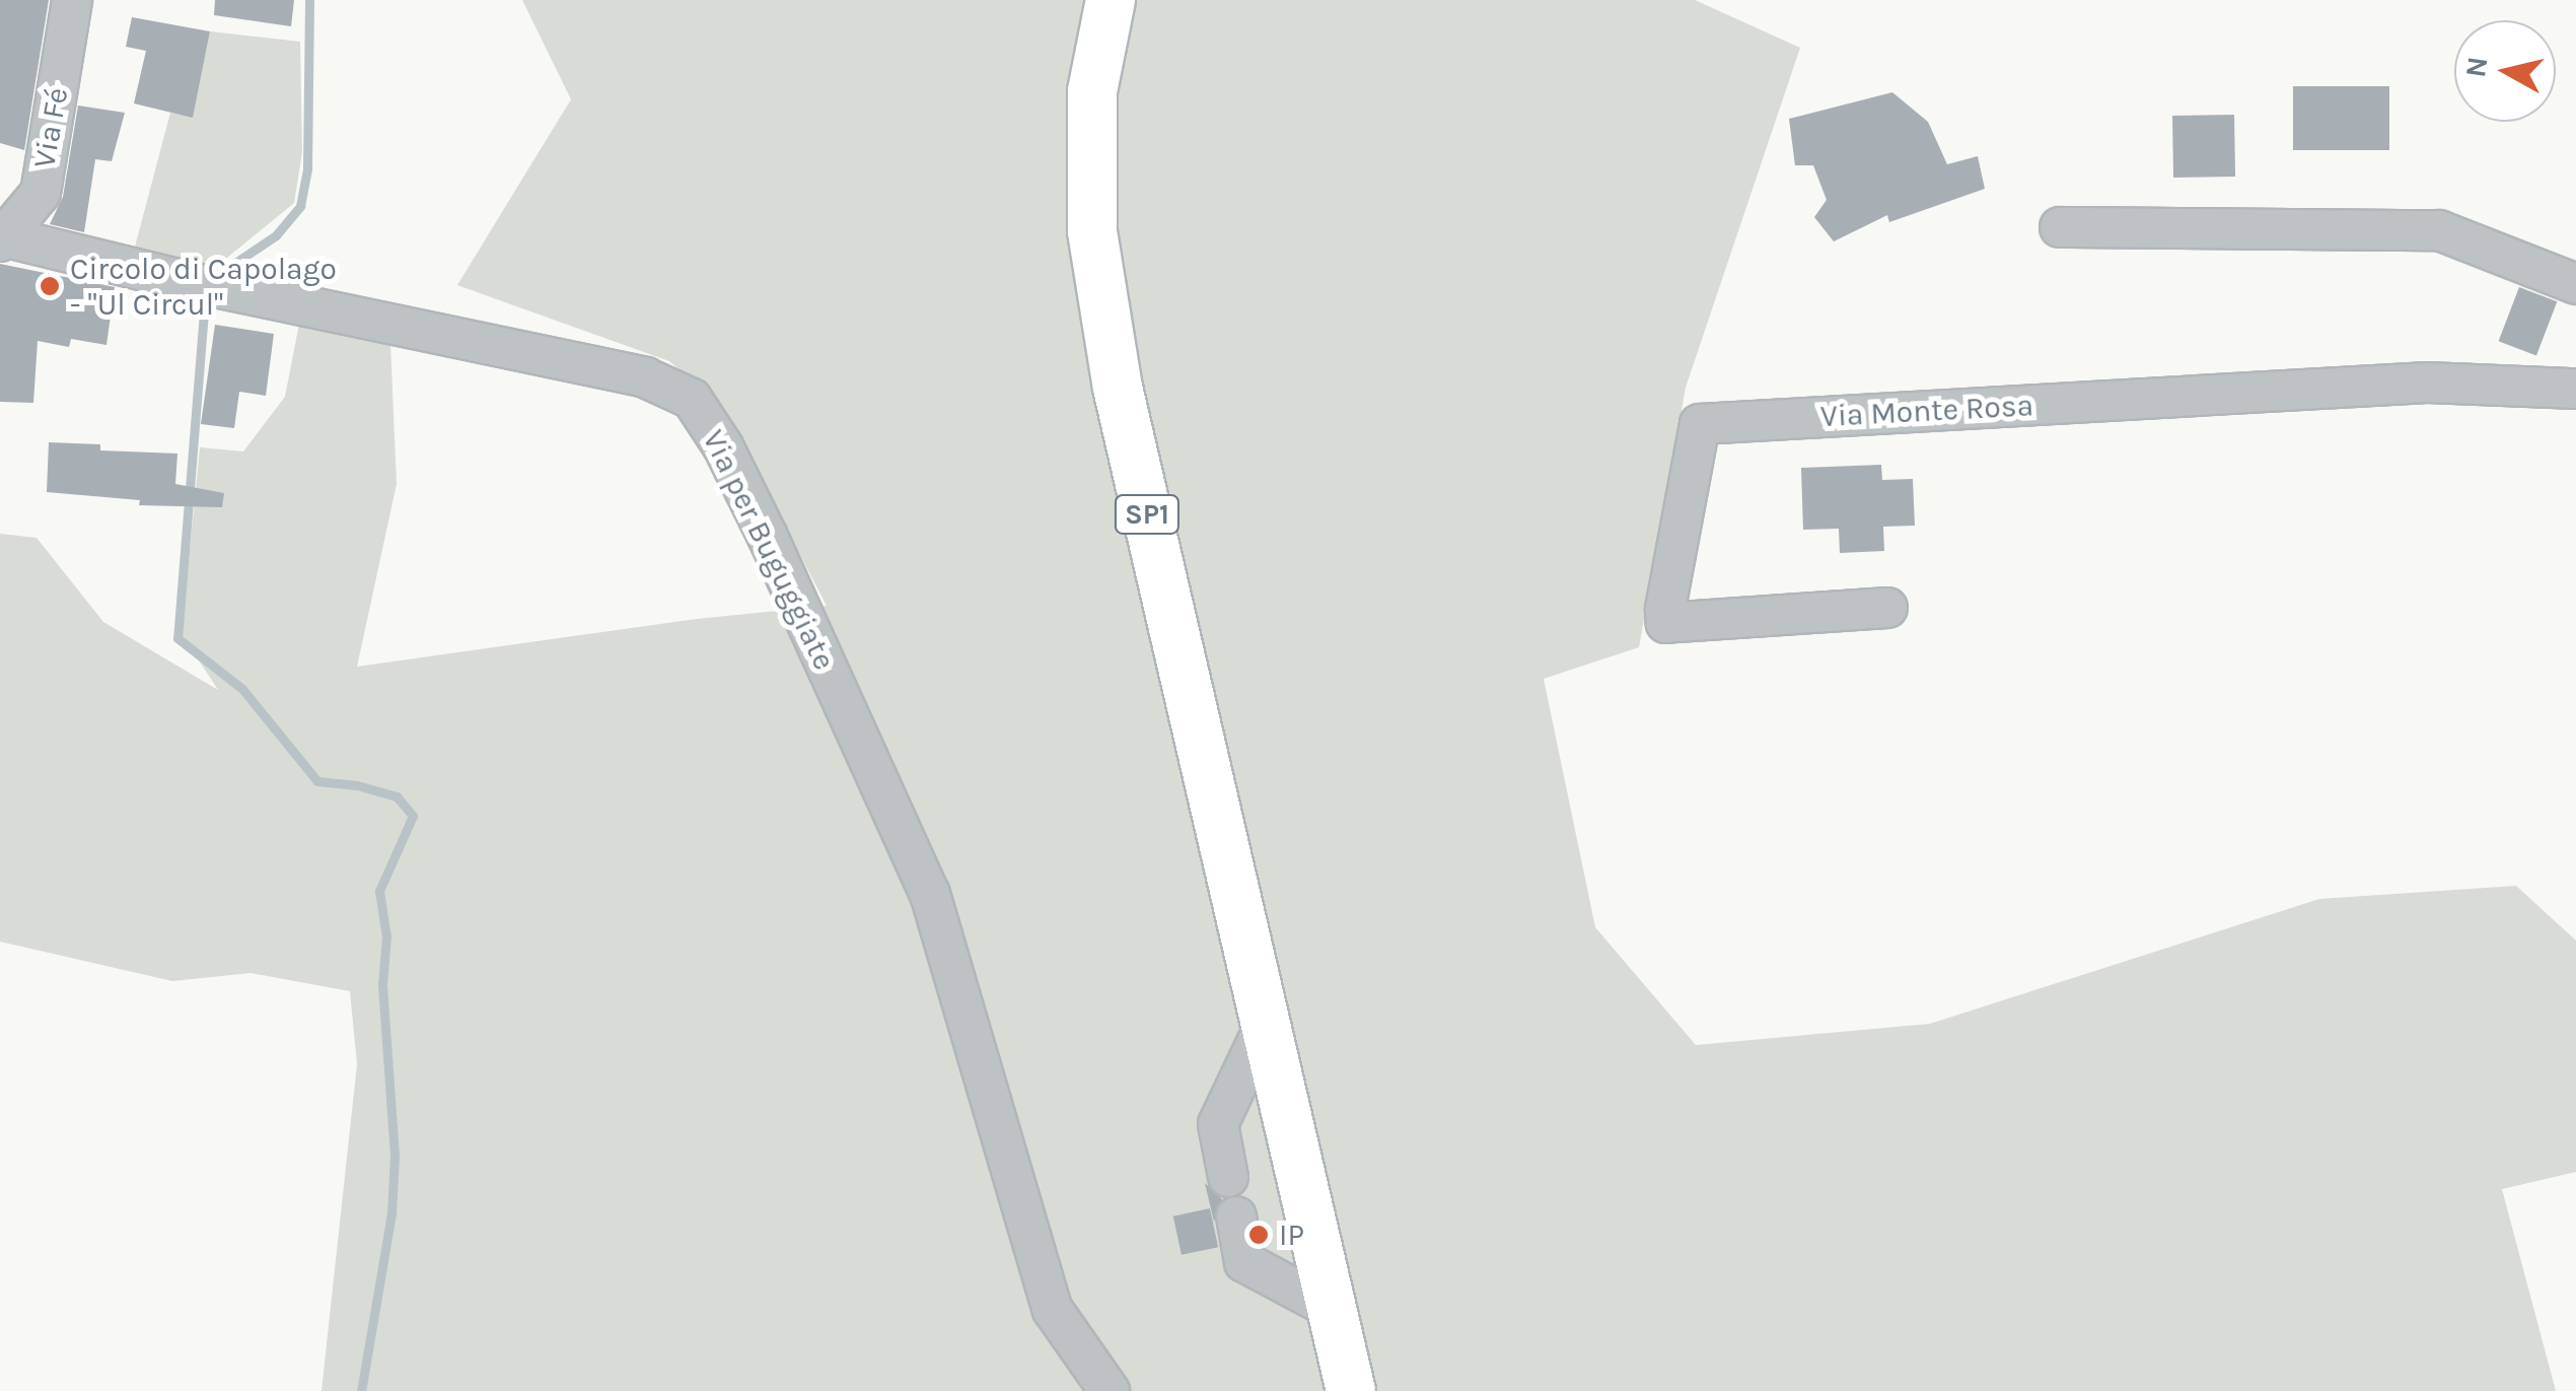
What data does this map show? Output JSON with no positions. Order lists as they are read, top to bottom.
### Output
{
  "streets": {
    "main road": ["SP1"],
    "street": ["Via Fé", "Via Monte Rosa", "Via per Buguggiate"]
  },
  "crossings": [
    ["Via Fé", "Via per Buguggiate"]
  ],
  "places": ["Circolo di Capolago - \"Ul Circul\"", "IP"],
  "north": "left"
}
